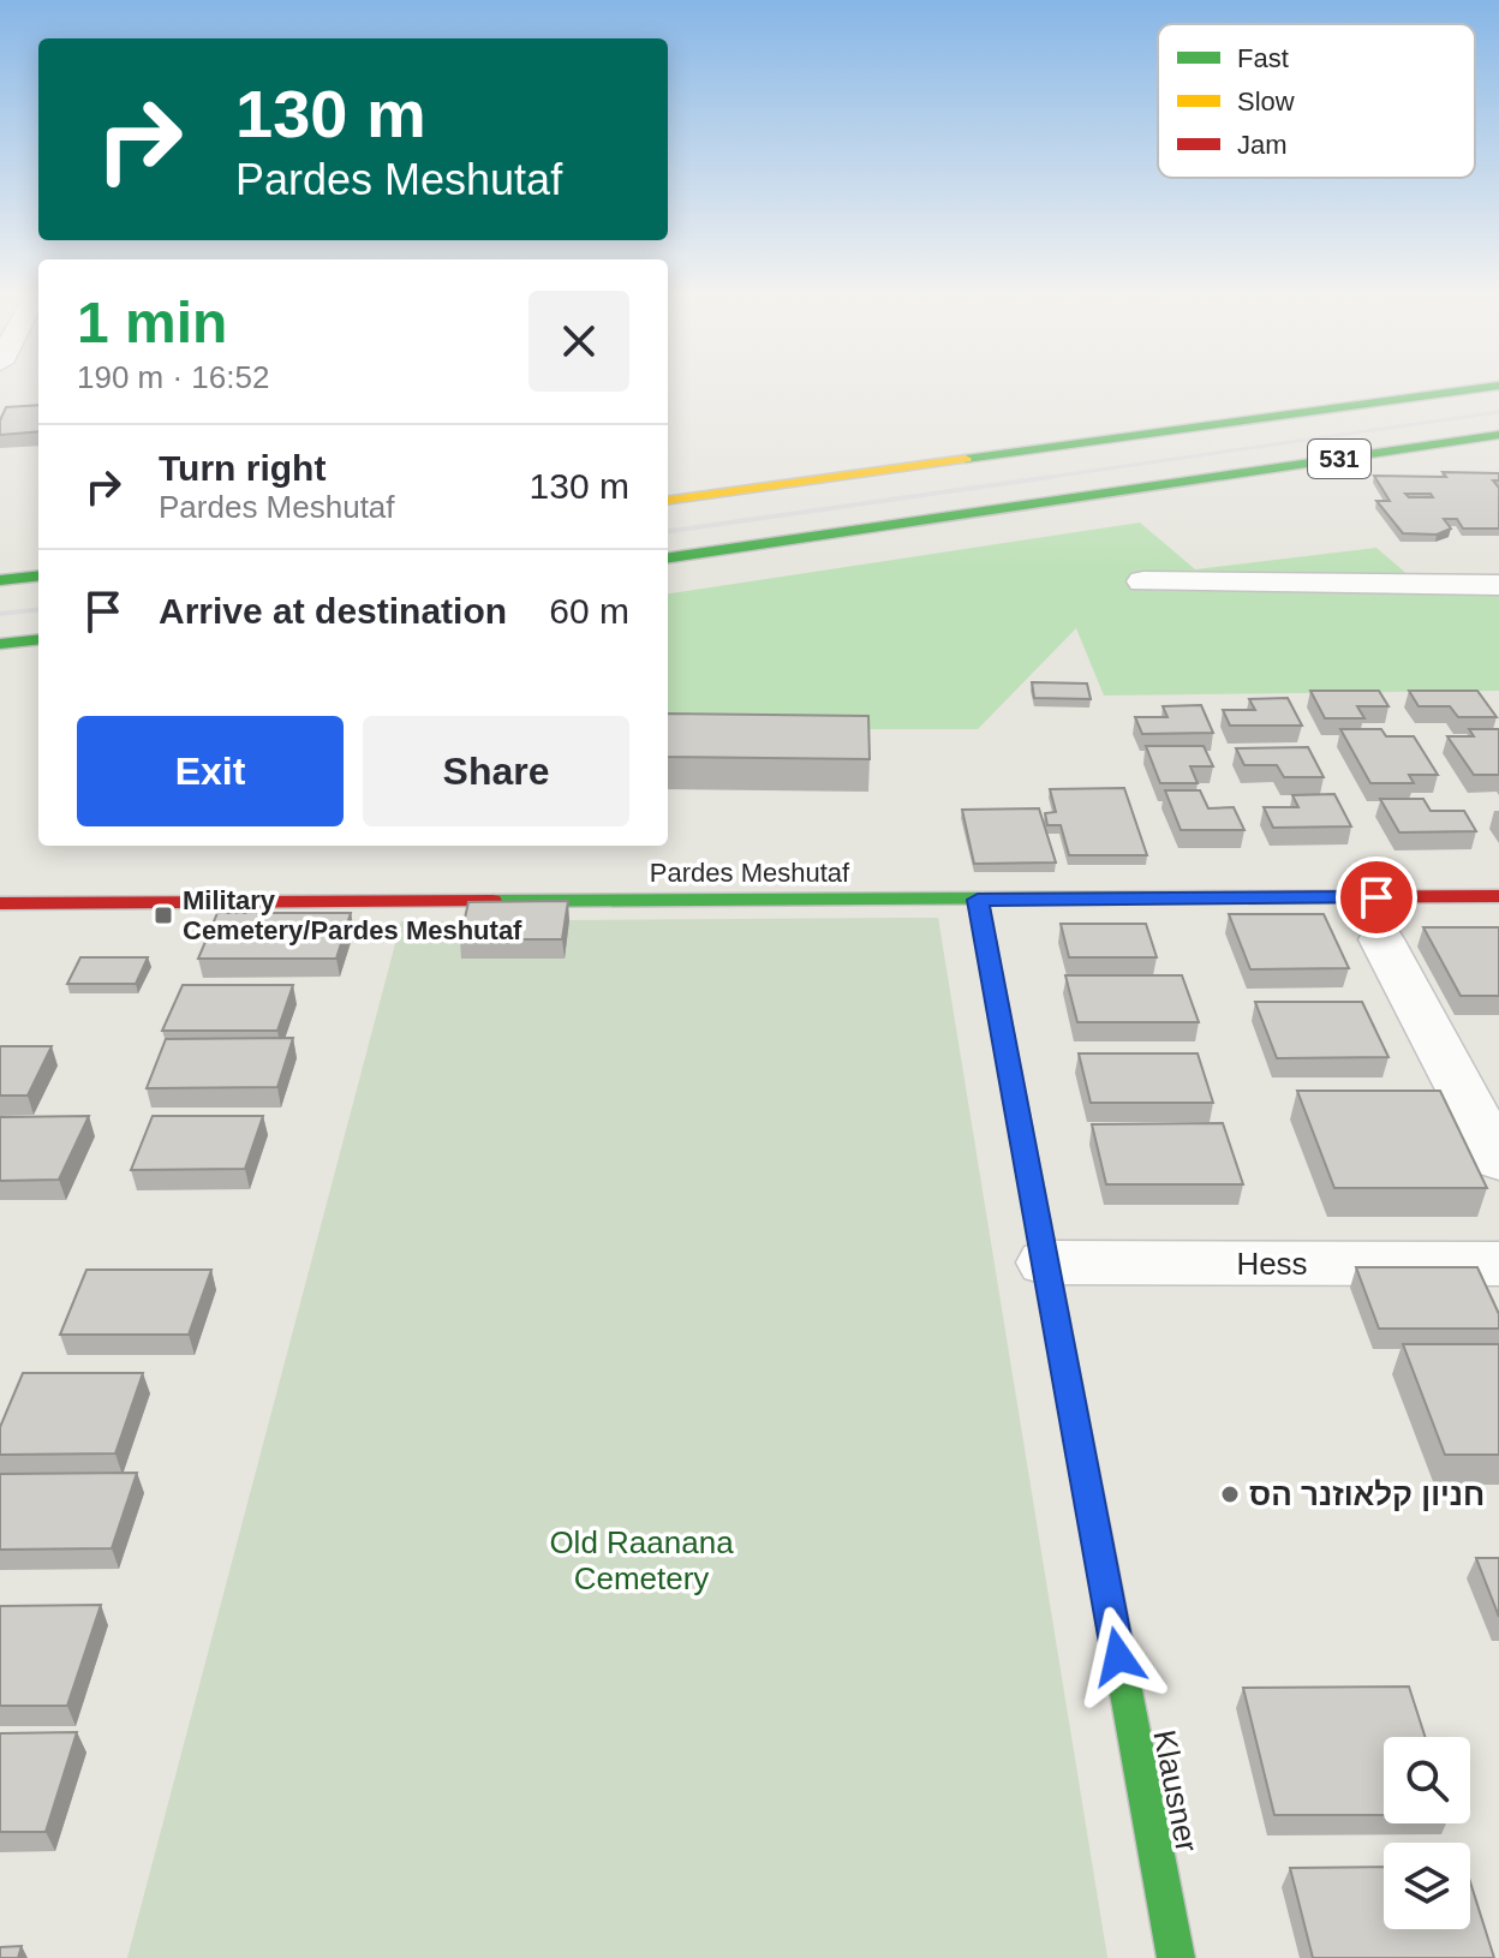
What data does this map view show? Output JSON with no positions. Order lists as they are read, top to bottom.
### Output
{
  "streets": {
    "main road": ["531", "Pardes Meshutaf", "Klausner"],
    "street": ["Hess"]
  },
  "crossings": [
    ["Pardes Meshutaf", "Klausner"],
    ["Hess", "Klausner"]
  ],
  "parks": ["Old Raanana Cemetery"],
  "places": {
    "transit": ["Military Cemetery/Pardes Meshutaf"],
    "other": ["חניון קלאוזנר הס"]
  },
  "legend": ["Fast", "Slow", "Jam"],
  "page": {
    "turn": ["130 m", "Pardes Meshutaf"],
    "heading": ["1 min", "190 m · 16:52"],
    "list": [
      {
        "name": "Turn right",
        "note": "Pardes Meshutaf",
        "value": "130 m"
      },
      {
        "name": "Arrive at destination",
        "value": "60 m"
      }
    ],
    "buttons": ["Exit", "Share"]
  }
}
